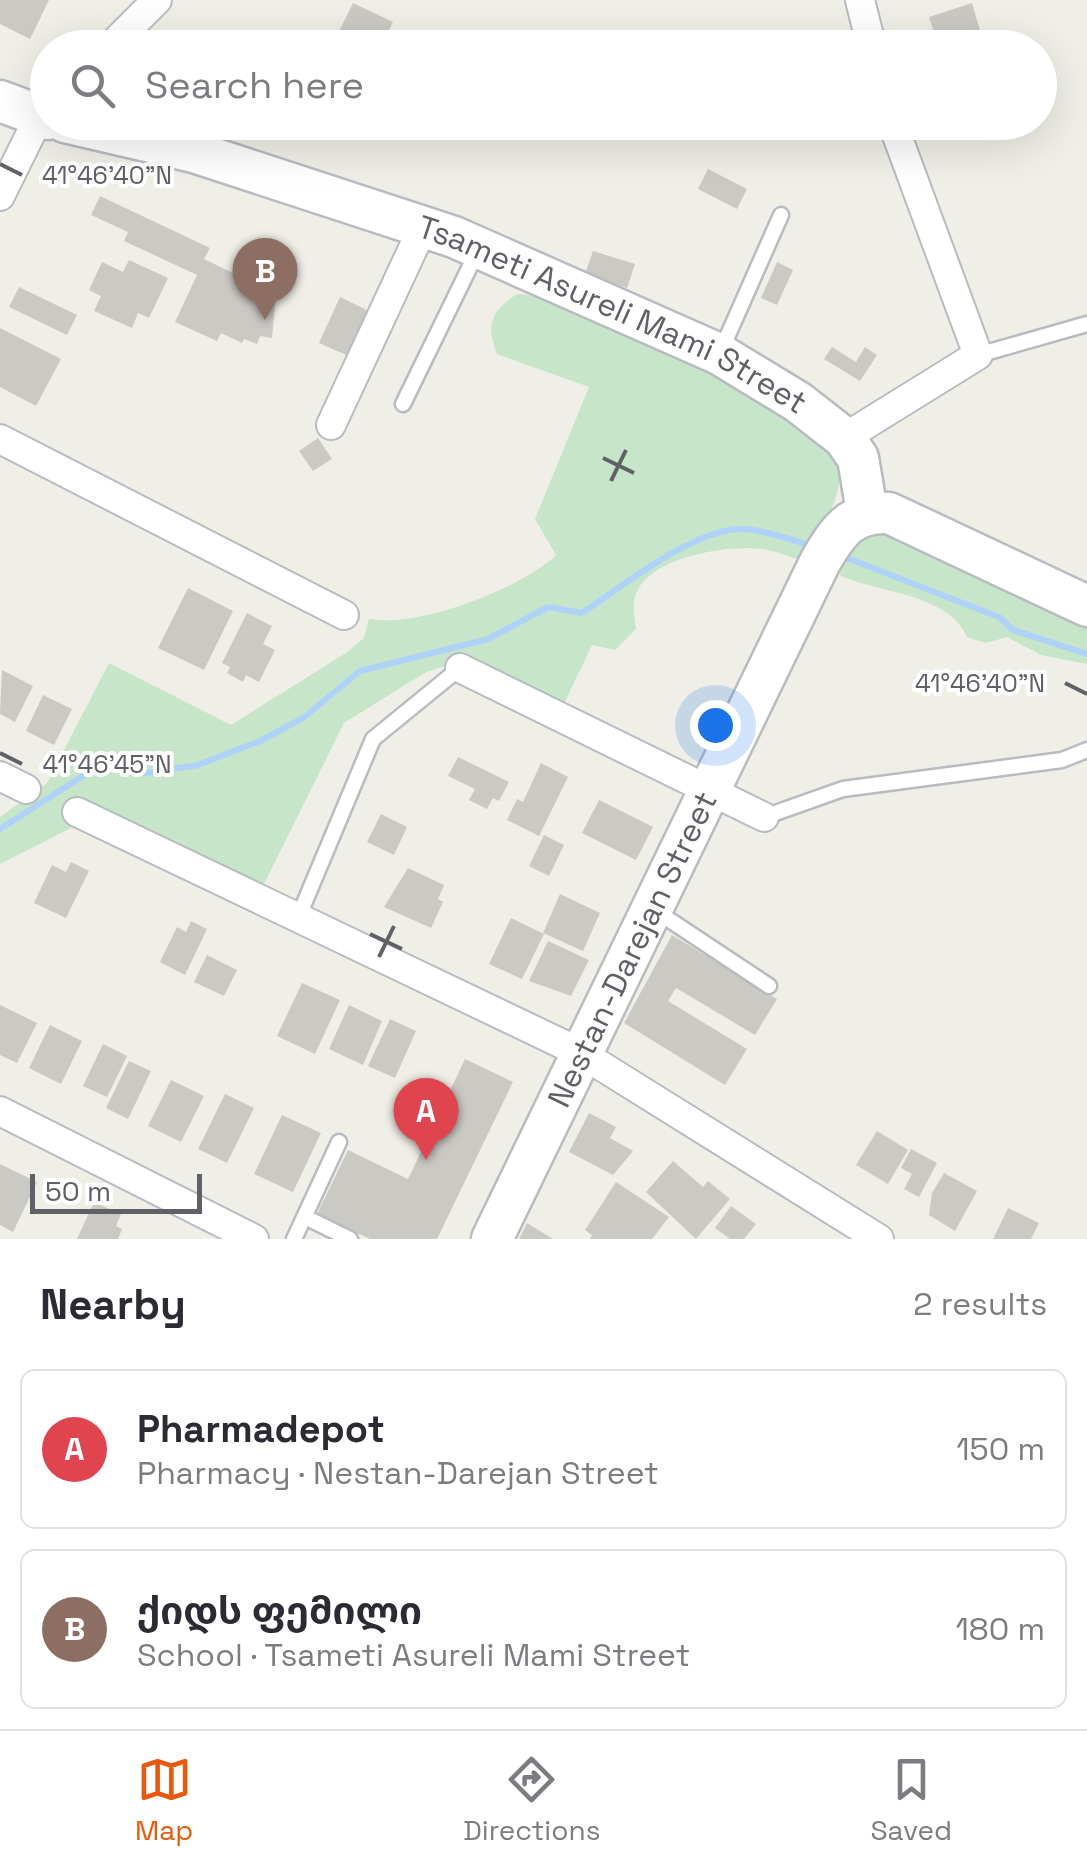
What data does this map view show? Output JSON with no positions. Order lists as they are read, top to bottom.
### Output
{
  "streets": {
    "street": ["Tsameti Asureli Mami Street", "Nestan-Darejan Street"]
  },
  "crossings": [
    ["Tsameti Asureli Mami Street", "Nestan-Darejan Street"]
  ],
  "scale_bar": "50 m",
  "page": {
    "search": "Search here",
    "pins": ["B", "A"],
    "scale": "50 m",
    "heading": ["Nearby", "2 results"],
    "list": [
      {
        "mark": "A",
        "name": "Pharmadepot",
        "note": "Pharmacy · Nestan-Darejan Street",
        "value": "150 m"
      },
      {
        "mark": "B",
        "name": "ქიდს ფემილი",
        "note": "School · Tsameti Asureli Mami Street",
        "value": "180 m"
      }
    ],
    "nav": ["Map", "Directions", "Saved"]
  },
  "coordinates": ["41°46'40\"N", "41°46'45\"N"]
}
